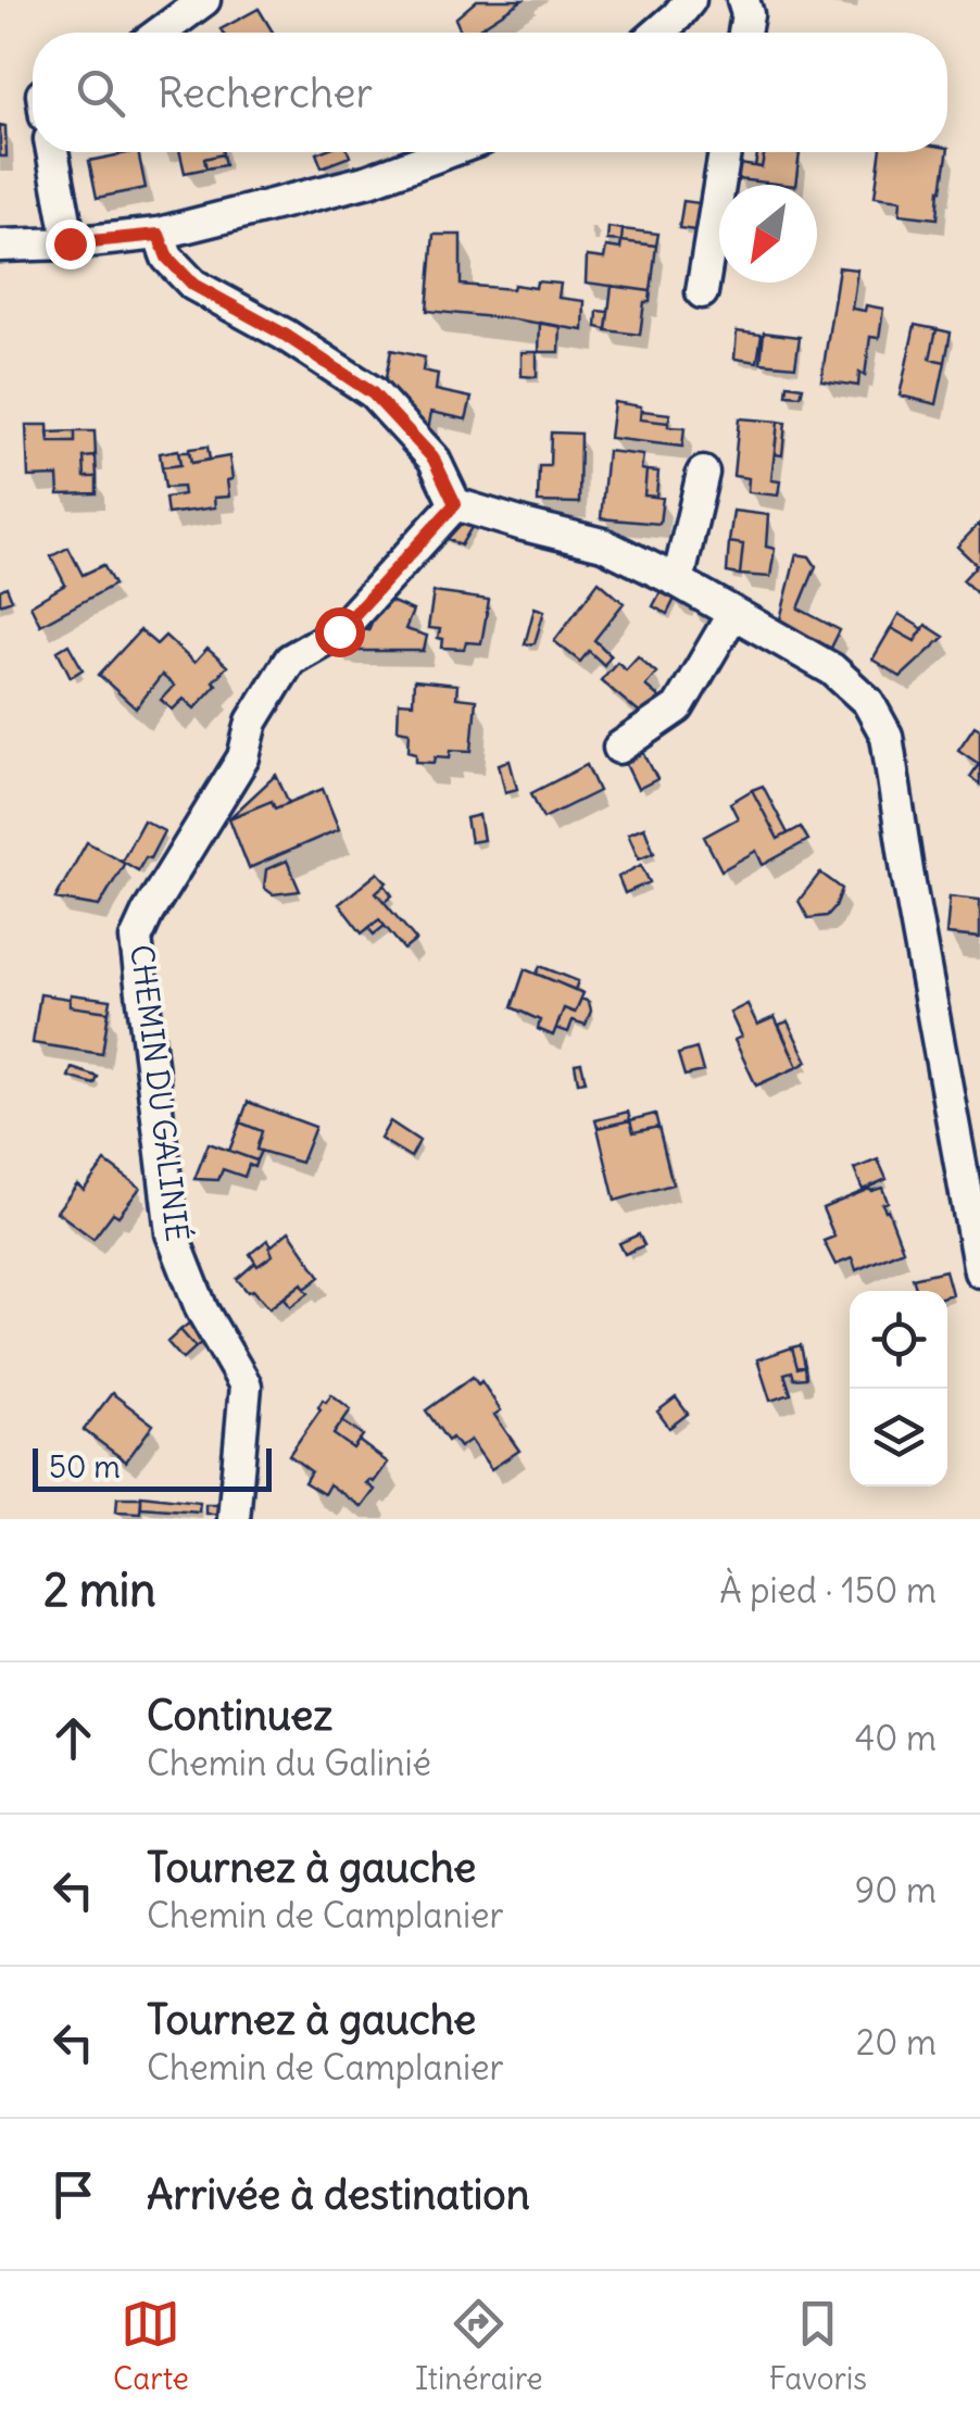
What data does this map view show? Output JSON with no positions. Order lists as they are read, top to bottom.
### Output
{
  "streets": {
    "street": ["CHEMIN DU GALINIÉ"]
  },
  "scale_bar": "50 m",
  "north": "bottom left",
  "page": {
    "search": "Rechercher",
    "scale": "50 m",
    "heading": ["2 min", "À pied · 150 m"],
    "list": [
      ["Continuez", "Chemin du Galinié", "40 m"],
      ["Tournez à gauche", "Chemin de Camplanier", "90 m"],
      ["Tournez à gauche", "Chemin de Camplanier", "20 m"],
      "Arrivée à destination"
    ],
    "nav": ["Carte", "Itinéraire", "Favoris"]
  }
}
